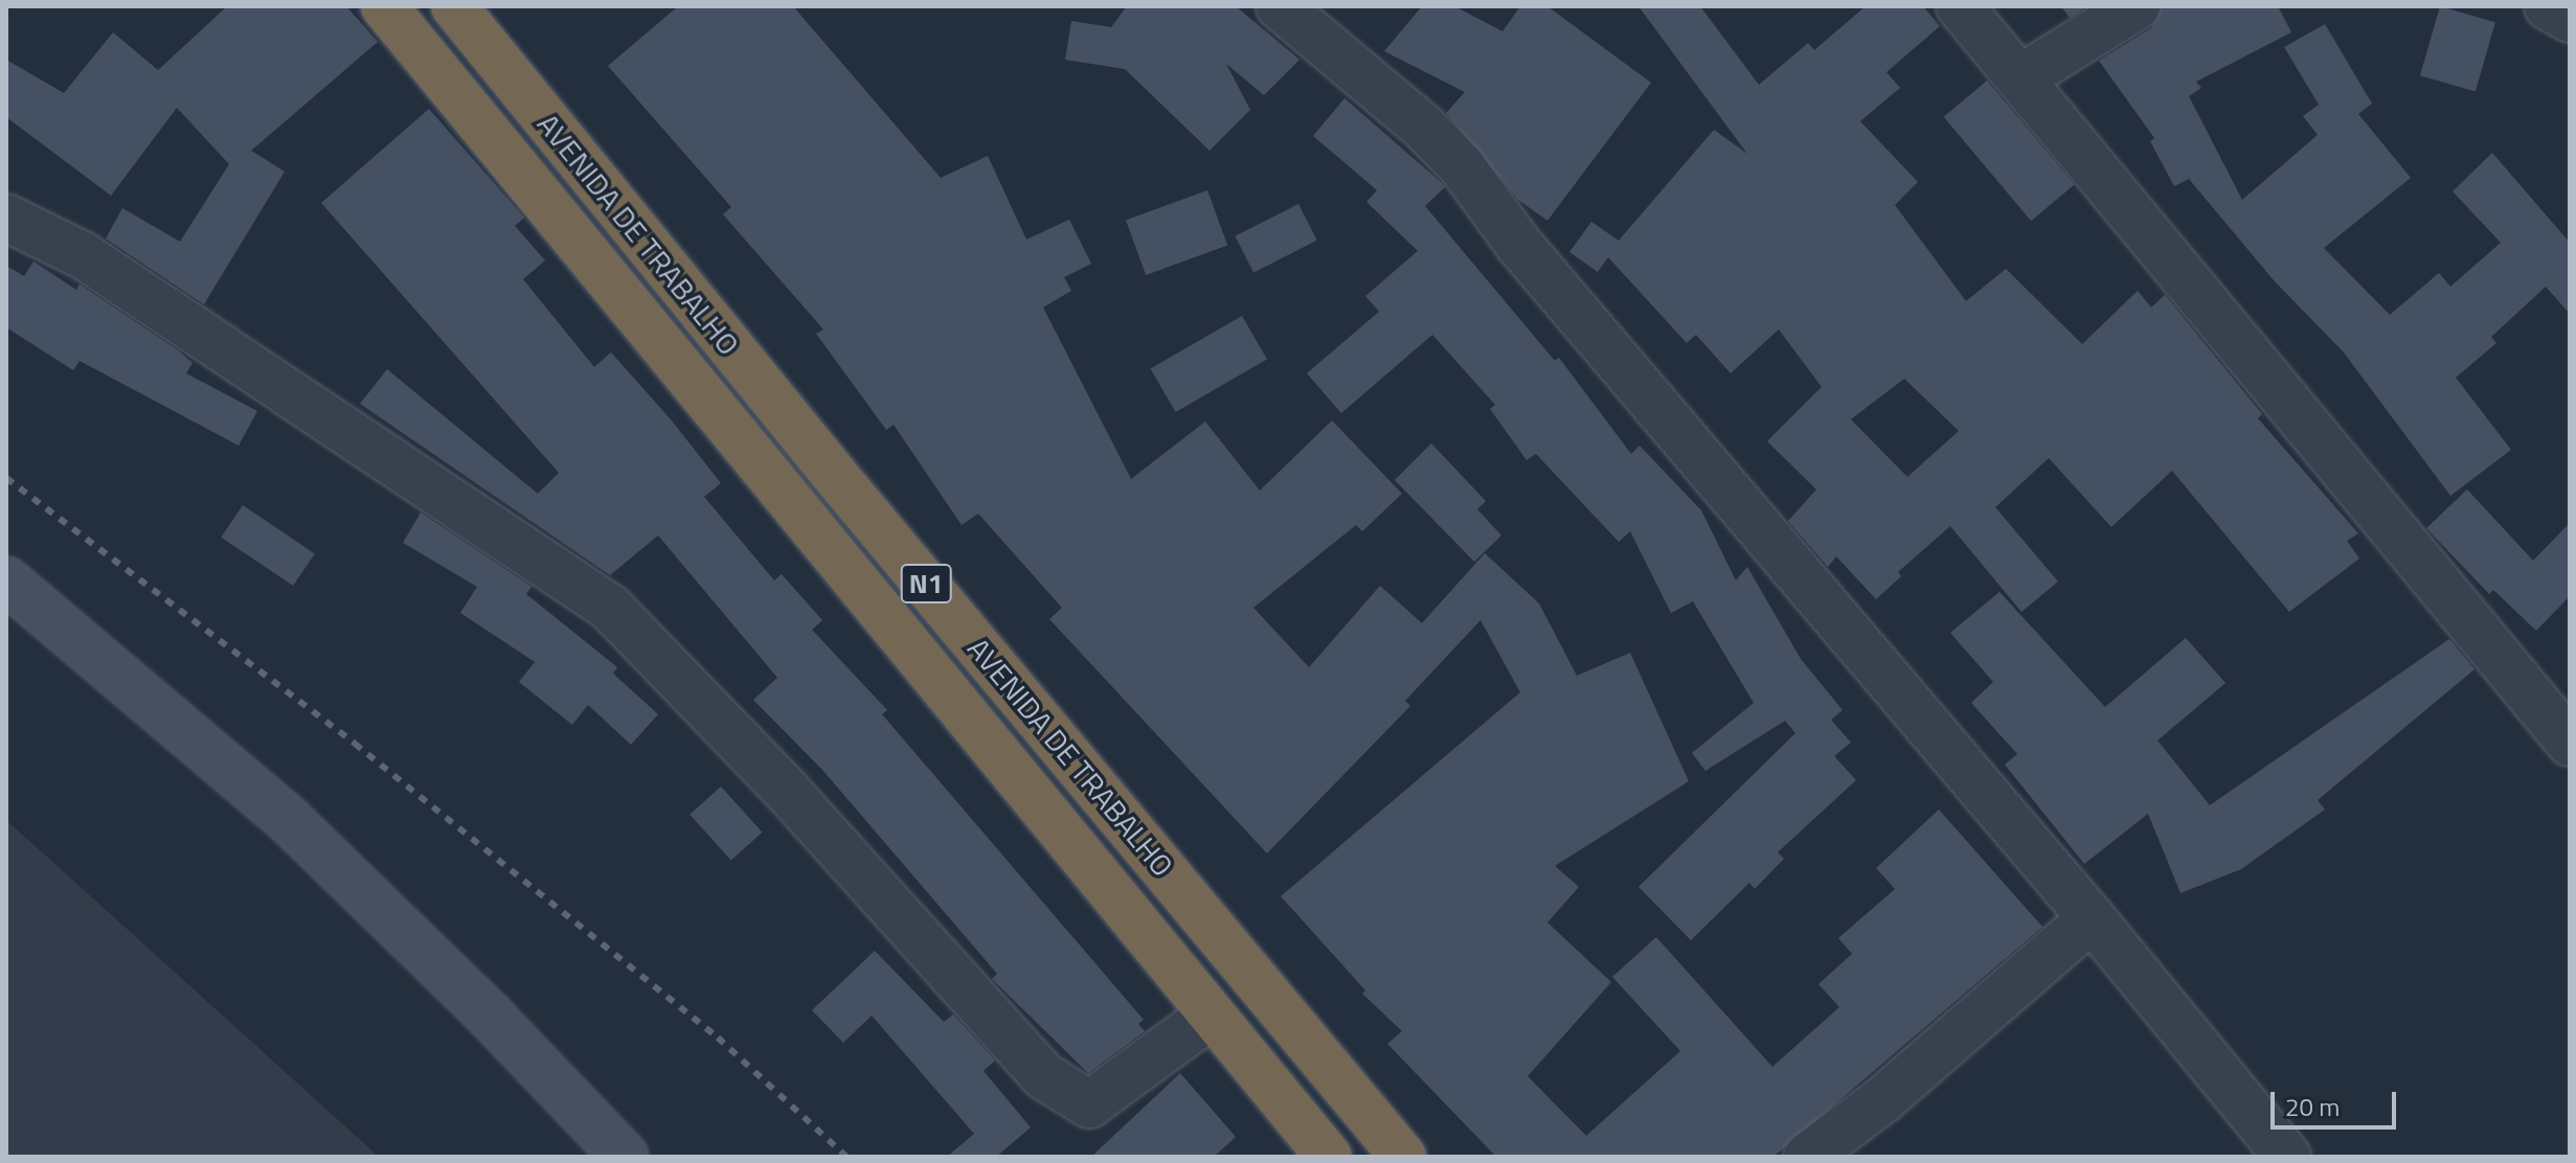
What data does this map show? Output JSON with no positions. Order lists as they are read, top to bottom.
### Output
{
  "streets": {
    "highway": ["AVENIDA DE TRABALHO", "N1"]
  },
  "scale_bar": "20 m"
}
